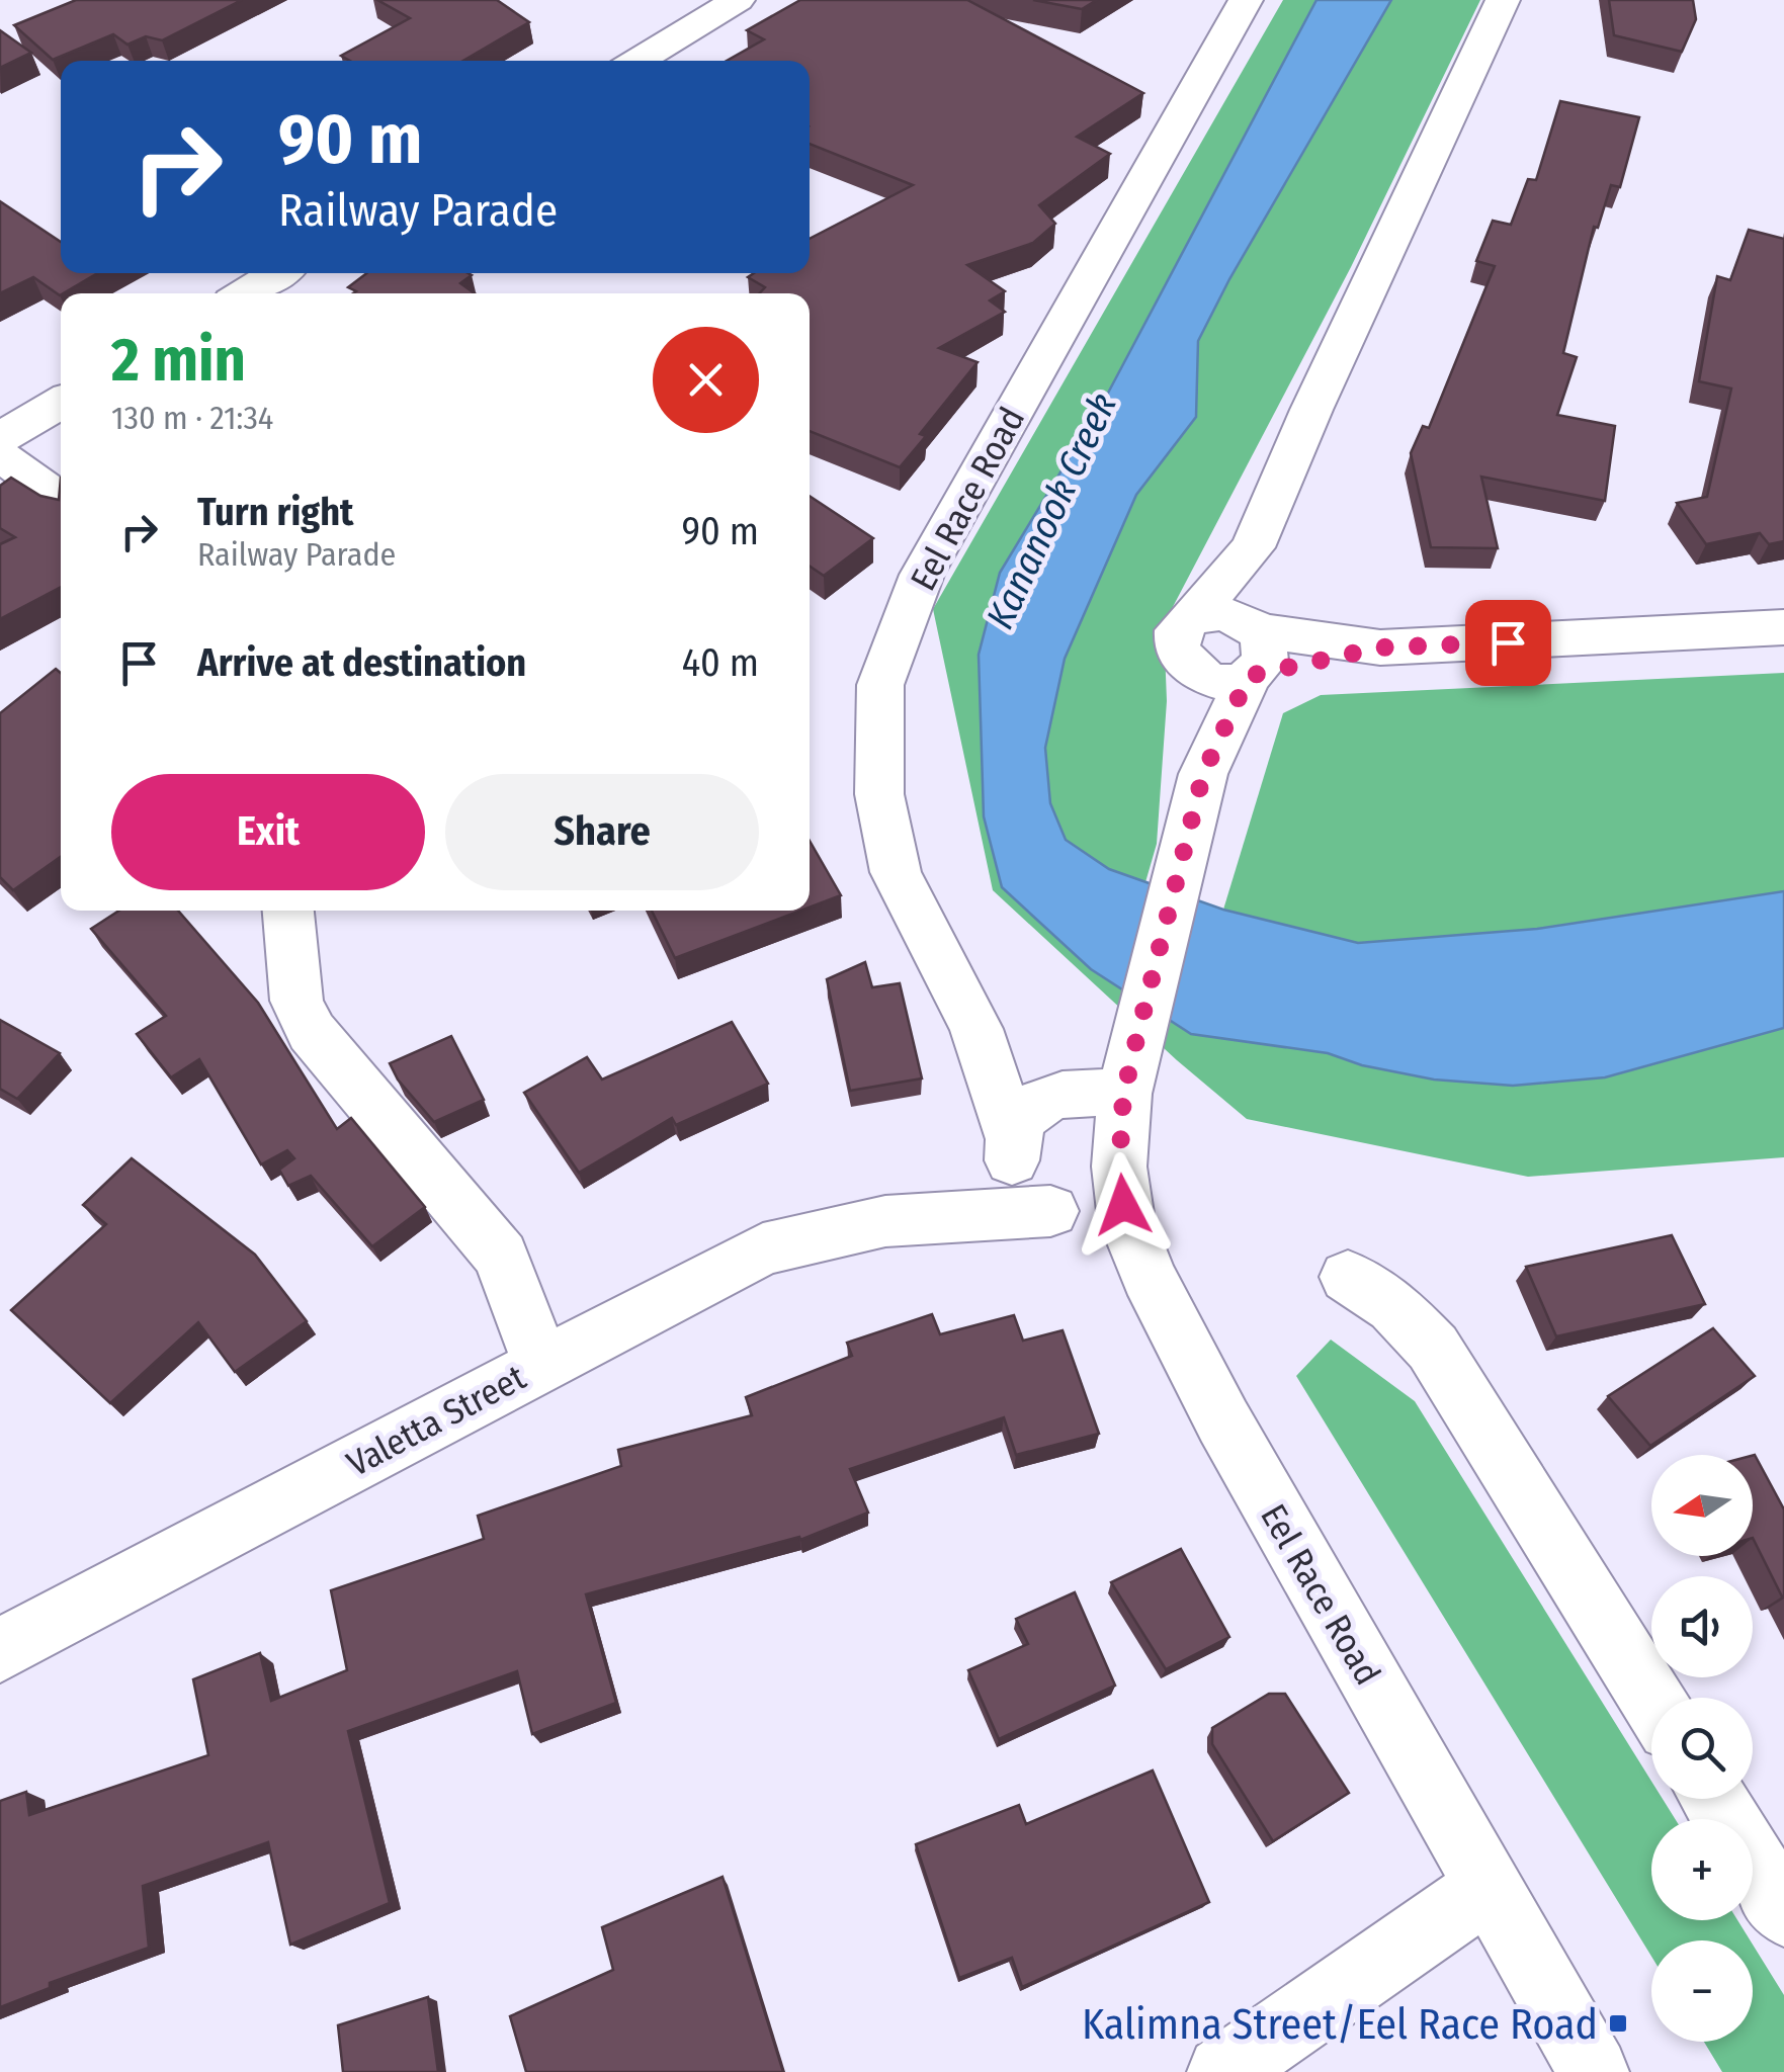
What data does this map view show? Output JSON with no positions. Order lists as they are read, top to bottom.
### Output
{
  "streets": {
    "street": ["Eel Race Road", "Valetta Street"]
  },
  "crossings": [
    ["Eel Race Road", "Valetta Street"]
  ],
  "water": ["Kananook Creek"],
  "places": {
    "transit": ["Kalimna Street/Eel Race Road"]
  },
  "north": "left",
  "page": {
    "turn": ["90 m", "Railway Parade"],
    "heading": ["2 min", "130 m · 21:34"],
    "list": [
      {
        "name": "Turn right",
        "note": "Railway Parade",
        "value": "90 m"
      },
      {
        "name": "Arrive at destination",
        "value": "40 m"
      }
    ],
    "buttons": ["Exit", "Share"],
    "map_buttons": ["+", "−"]
  }
}
